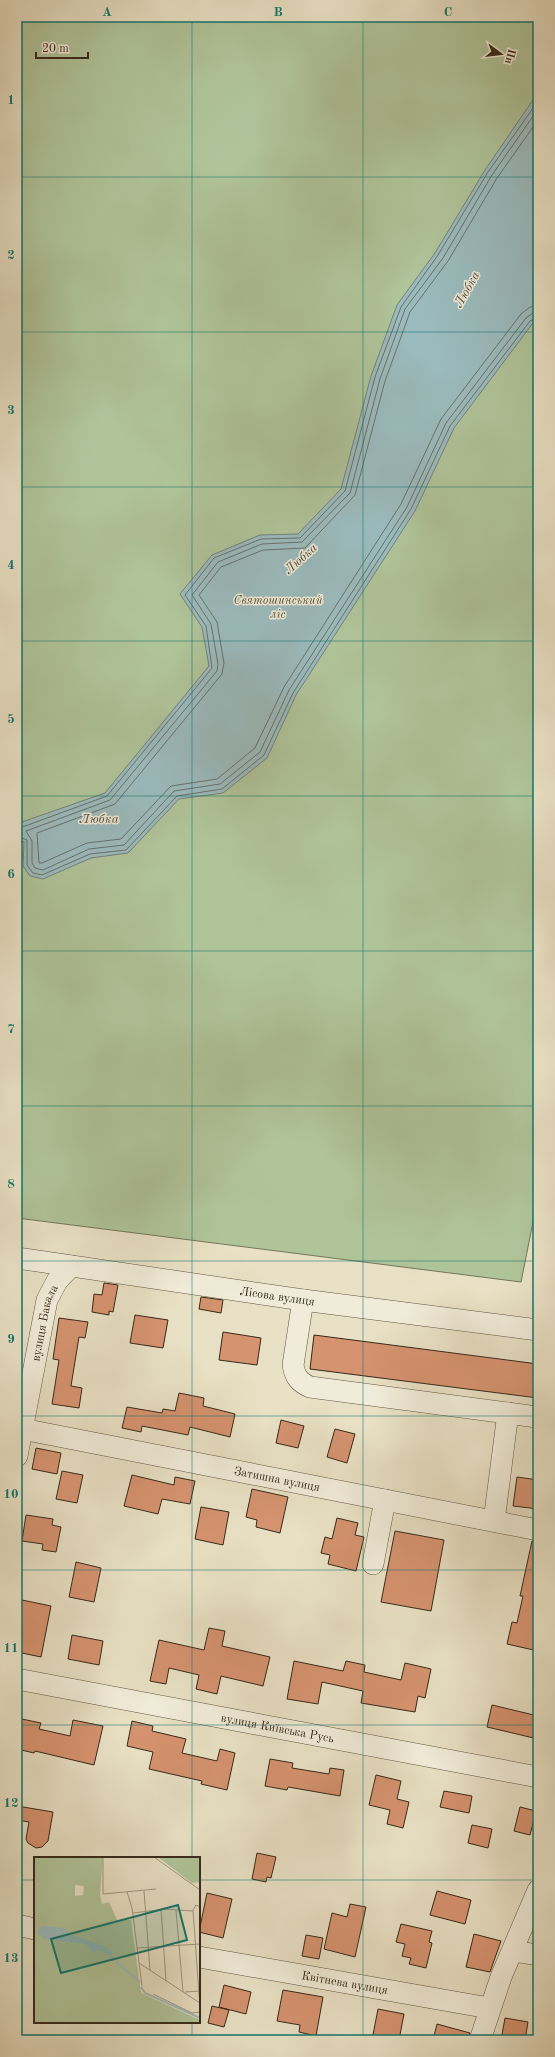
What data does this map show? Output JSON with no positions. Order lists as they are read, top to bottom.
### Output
{
  "streets": {
    "street": [
      "Лісова вулиця",
      "вулиця Бакала",
      "Затишна вулиця",
      "вулиця Київська Русь",
      "Квітнева вулиця"
    ]
  },
  "crossings": [
    ["Лісова вулиця", "вулиця Бакала"],
    ["вулиця Бакала", "Затишна вулиця"]
  ],
  "water": ["Любка"],
  "parks": ["Святошинський ліс"],
  "scale_bar": "20 m",
  "north": "right",
  "grid": {
    "columns": ["A", "B", "C"],
    "rows": [
      "1",
      "2",
      "3",
      "4",
      "5",
      "6",
      "7",
      "8",
      "9",
      "10",
      "11",
      "12",
      "13"
    ]
  }
}
